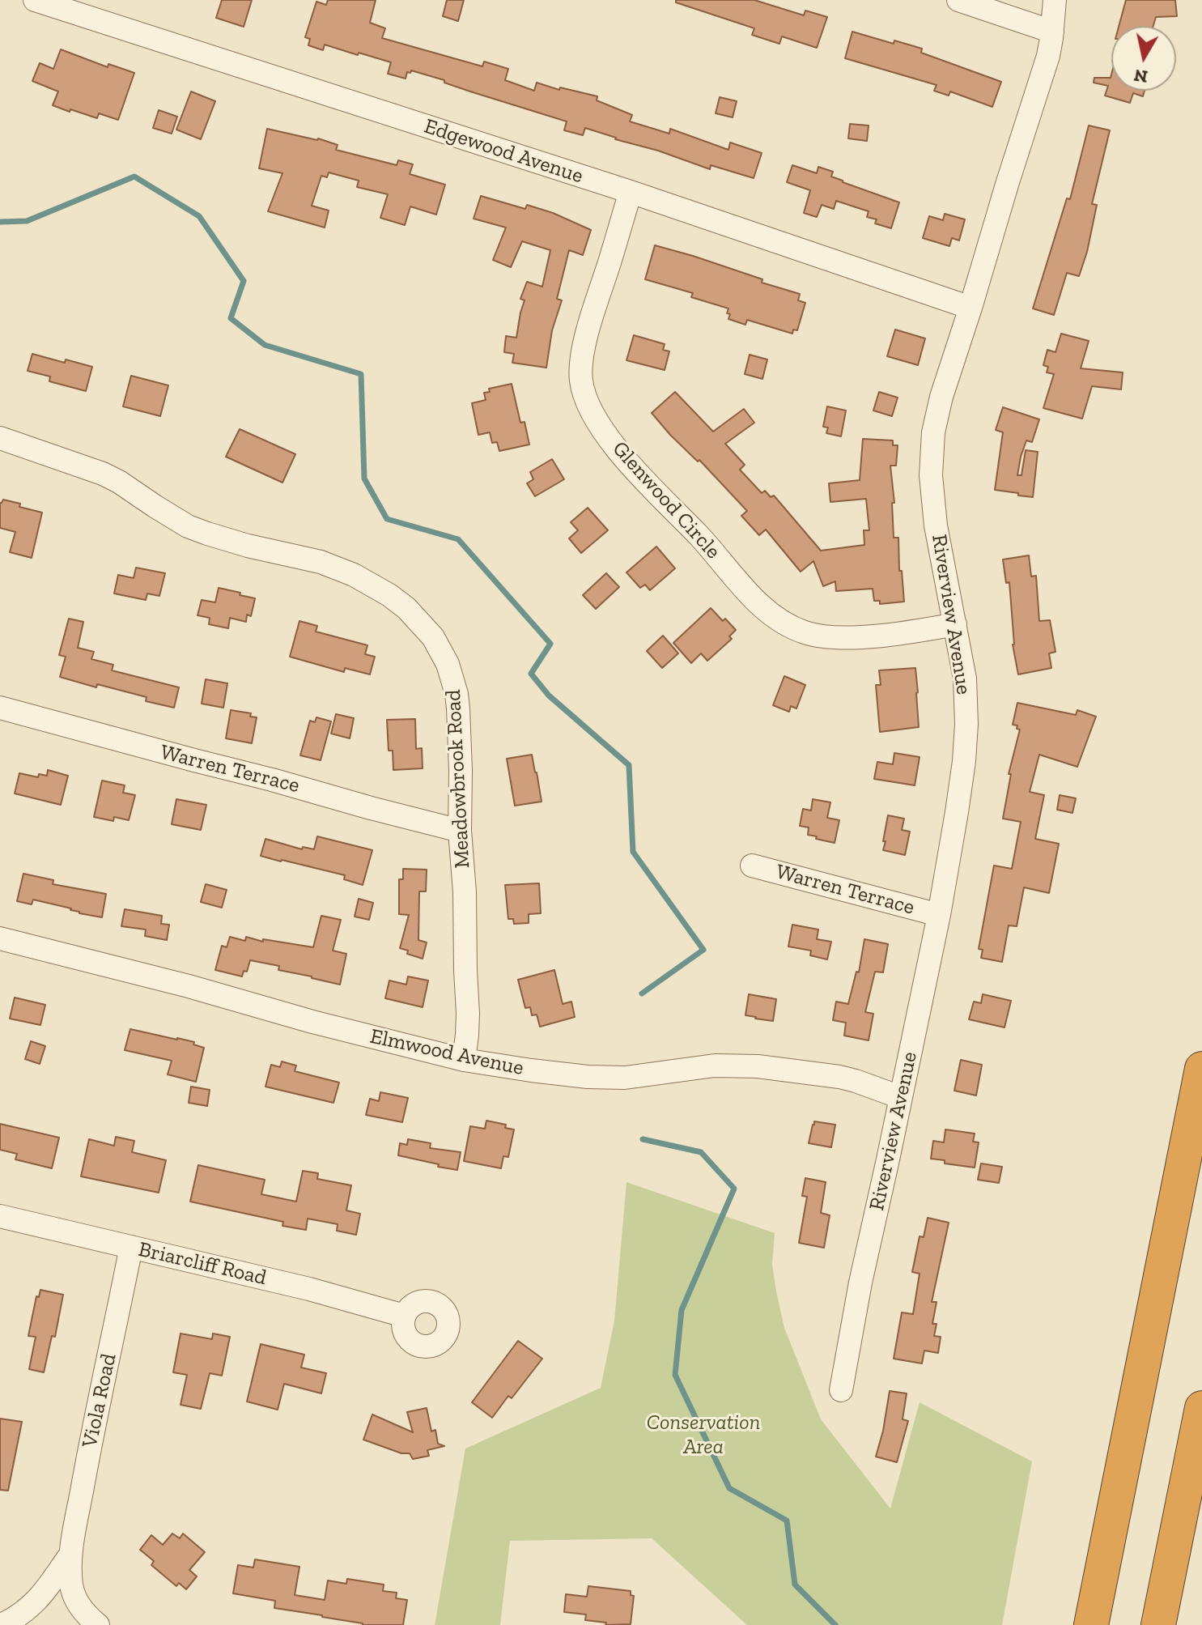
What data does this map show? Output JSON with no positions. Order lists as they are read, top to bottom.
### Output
{
  "streets": {
    "street": [
      "Edgewood Avenue",
      "Glenwood Circle",
      "Riverview Avenue",
      "Warren Terrace",
      "Meadowbrook Road",
      "Elmwood Avenue",
      "Briarcliff Road",
      "Viola Road"
    ]
  },
  "crossings": [
    ["Edgewood Avenue", "Glenwood Circle"],
    ["Edgewood Avenue", "Riverview Avenue"],
    ["Glenwood Circle", "Riverview Avenue"],
    ["Riverview Avenue", "Warren Terrace"],
    ["Riverview Avenue", "Elmwood Avenue"],
    ["Warren Terrace", "Meadowbrook Road"],
    ["Meadowbrook Road", "Elmwood Avenue"],
    ["Briarcliff Road", "Viola Road"]
  ],
  "parks": ["Conservation Area"],
  "north": "bottom"
}
